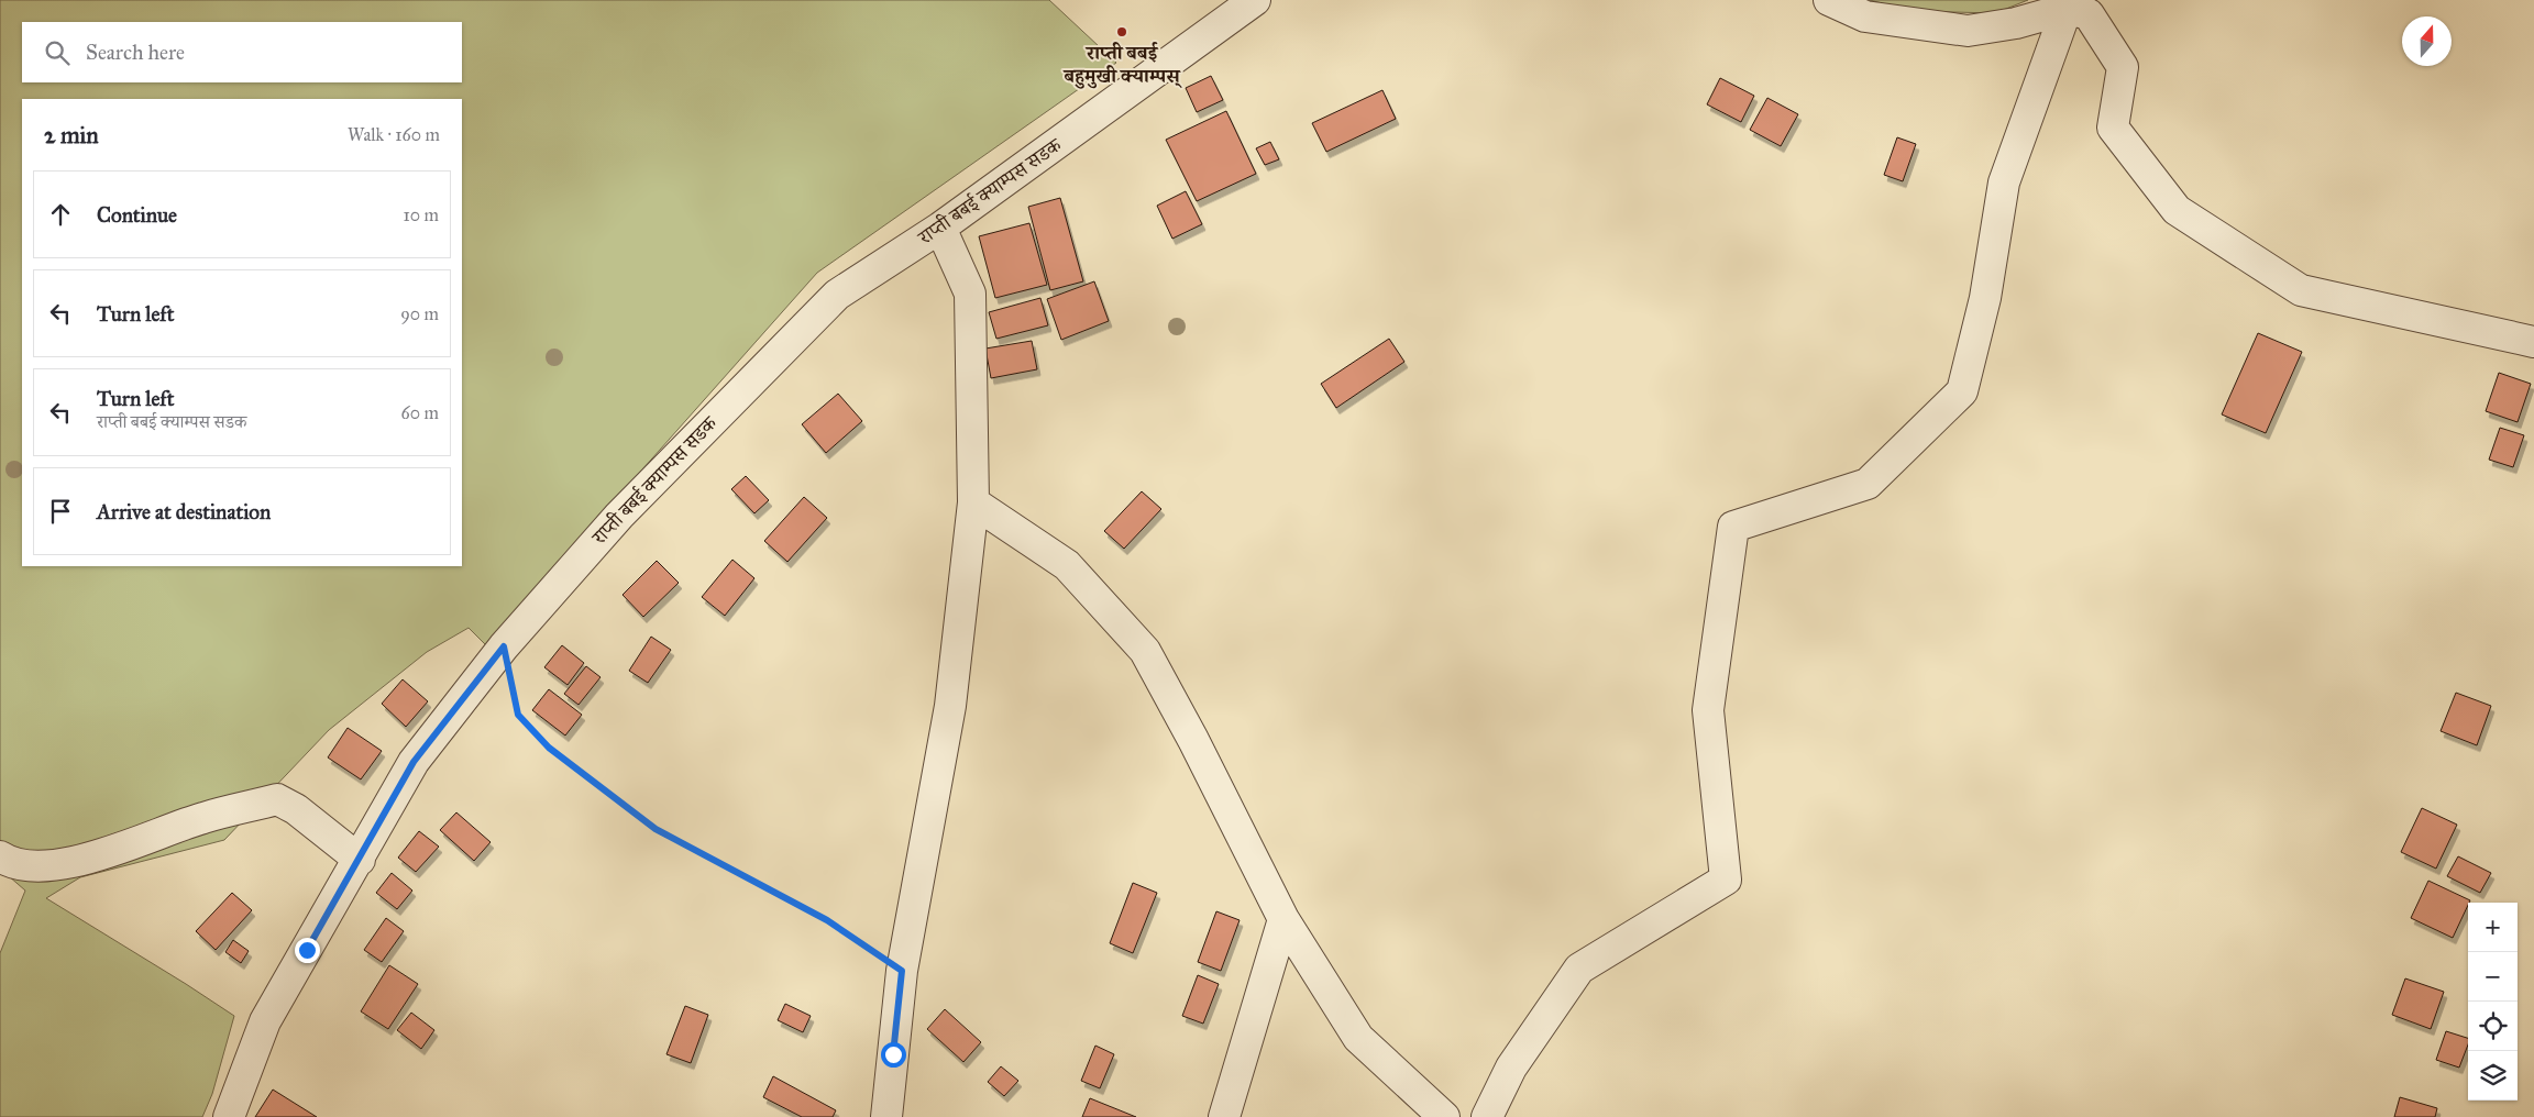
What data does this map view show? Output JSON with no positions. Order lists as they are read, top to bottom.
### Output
{
  "streets": {
    "street": ["राप्ती बबई क्याम्पस सडक"]
  },
  "places": ["राप्ती बबई बहुमुखी क्याम्पस्"],
  "north": "top",
  "page": {
    "search": "Search here",
    "heading": ["2 min", "Walk · 160 m"],
    "list": [
      ["Continue", "10 m"],
      ["Turn left", "90 m"],
      ["Turn left", "राप्ती बबई क्याम्पस सडक", "60 m"],
      "Arrive at destination"
    ],
    "map_buttons": ["+", "−"]
  }
}
